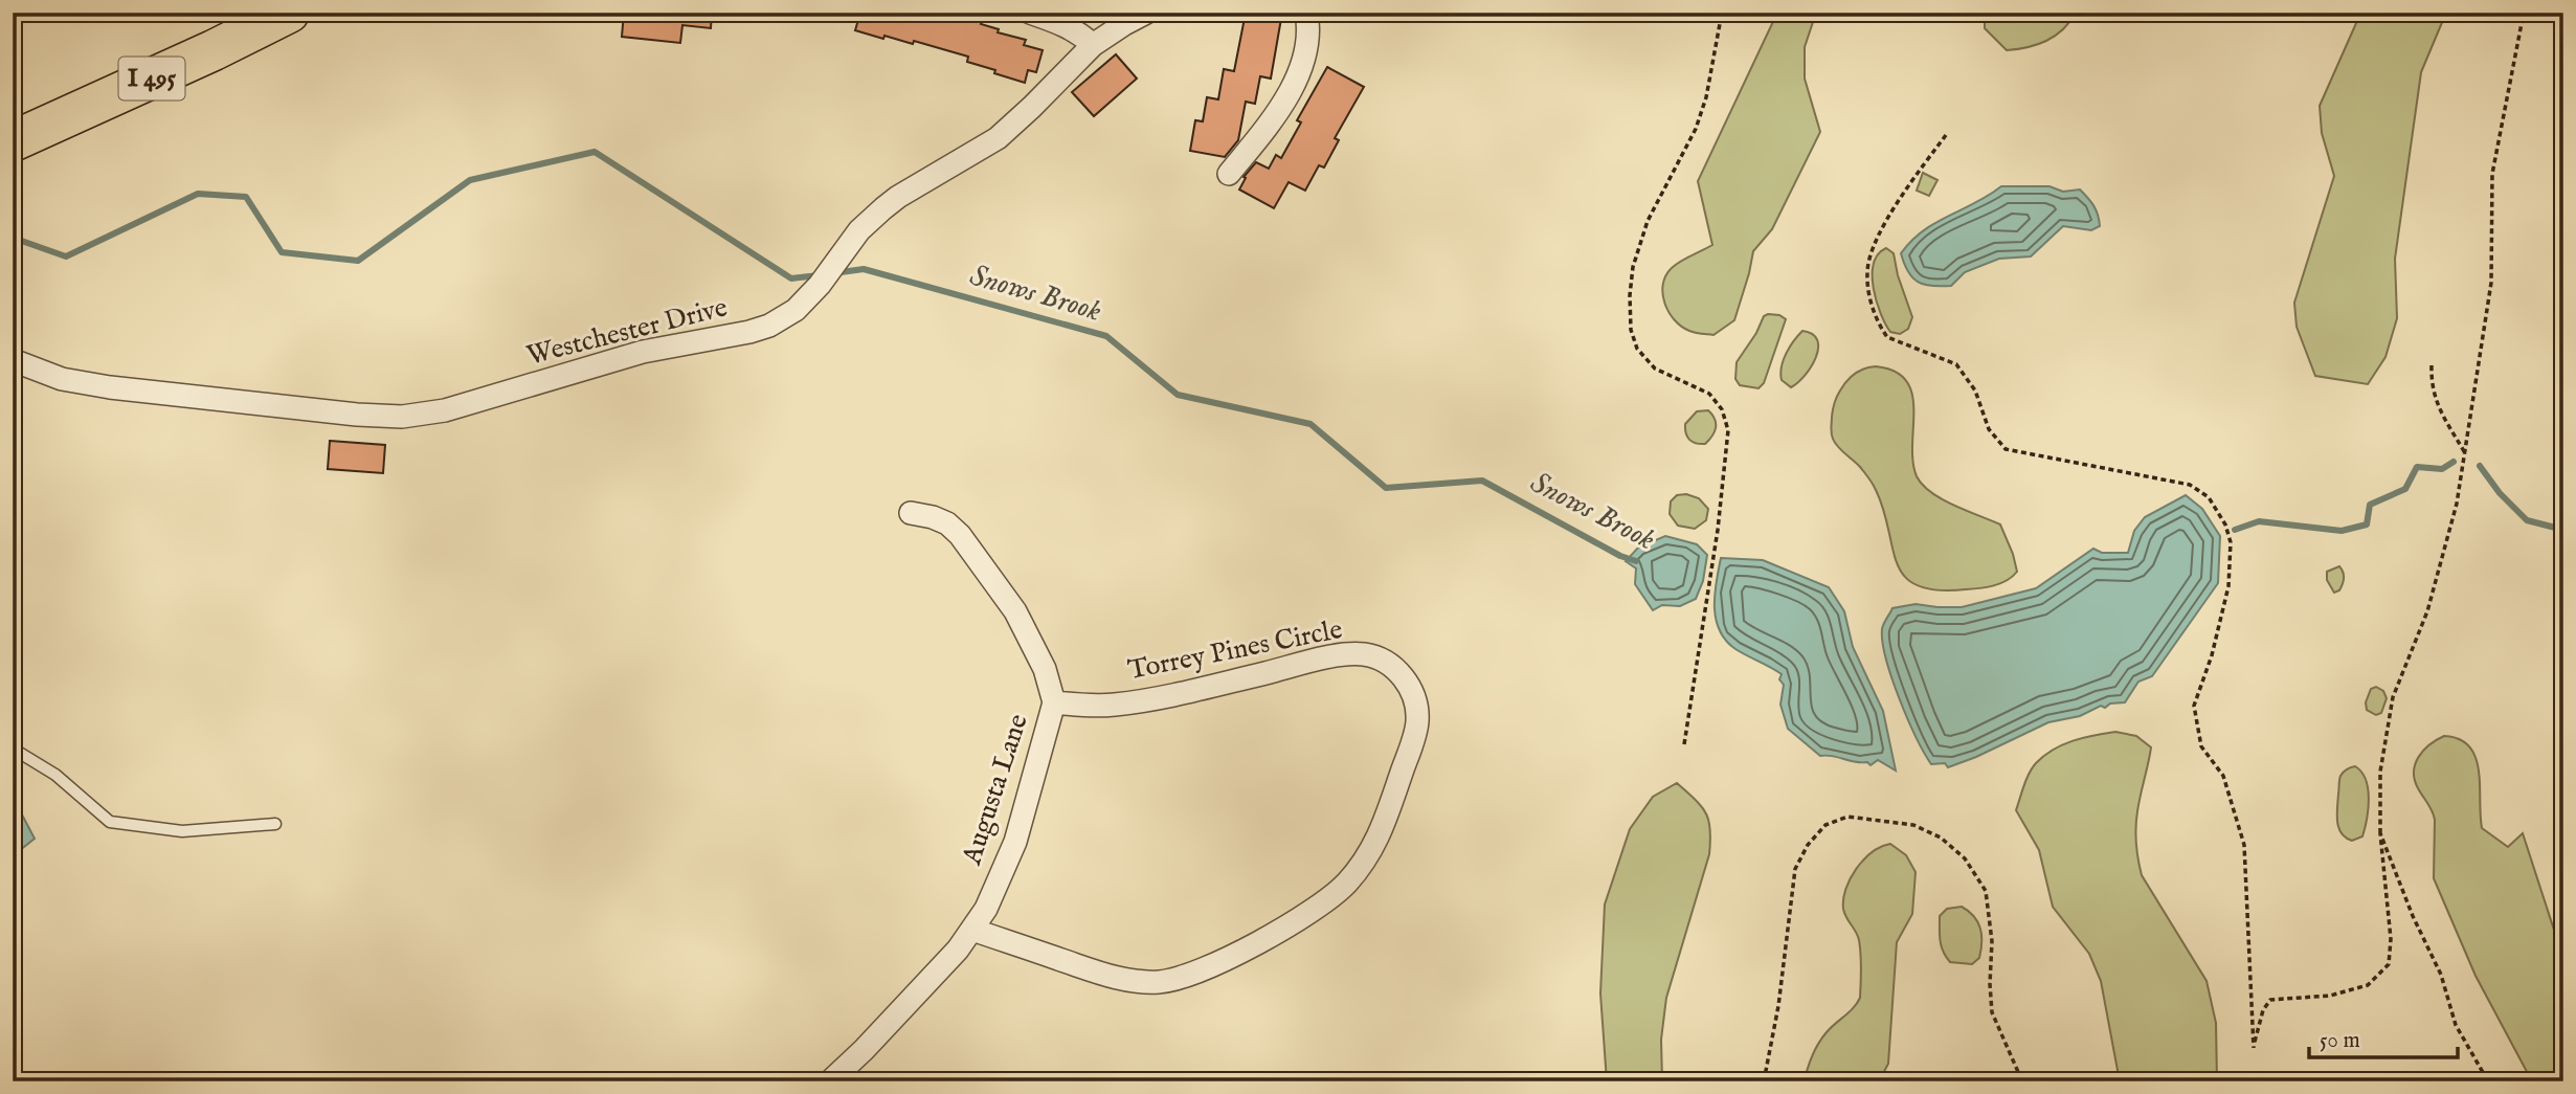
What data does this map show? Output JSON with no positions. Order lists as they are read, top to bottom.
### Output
{
  "streets": {
    "highway": ["I 495"],
    "street": ["Westchester Drive", "Torrey Pines Circle", "Augusta Lane"]
  },
  "crossings": [
    ["Torrey Pines Circle", "Augusta Lane"]
  ],
  "water": ["Snows Brook"],
  "scale_bar": "50 m"
}
